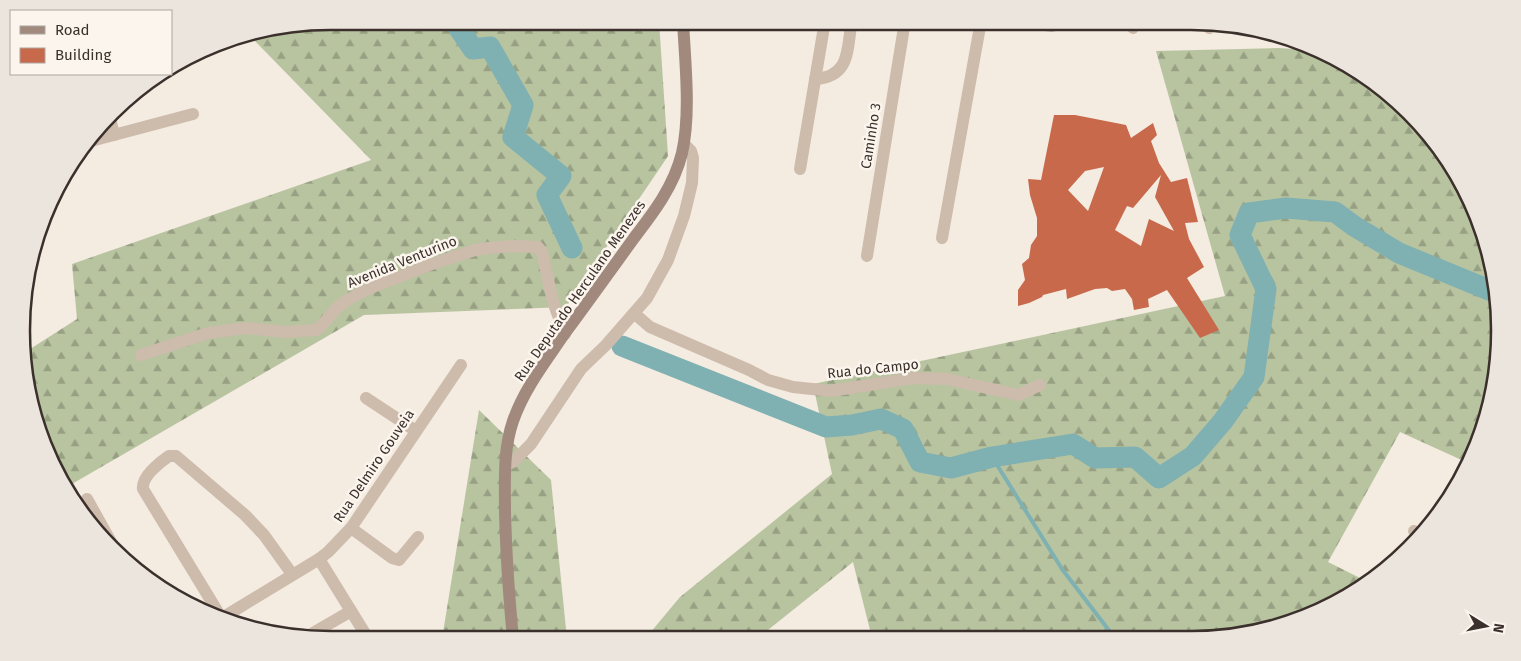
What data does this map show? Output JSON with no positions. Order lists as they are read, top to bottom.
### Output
{
  "streets": {
    "main road": ["Rua Deputado Herculano Menezes"],
    "street": [
      "Caminho 3",
      "Avenida Venturino",
      "Rua do Campo",
      "Rua Delmiro Gouveia"
    ]
  },
  "crossings": [
    ["Avenida Venturino", "Rua Deputado Herculano Menezes"]
  ],
  "legend": ["Road", "Building"],
  "north": "right"
}
